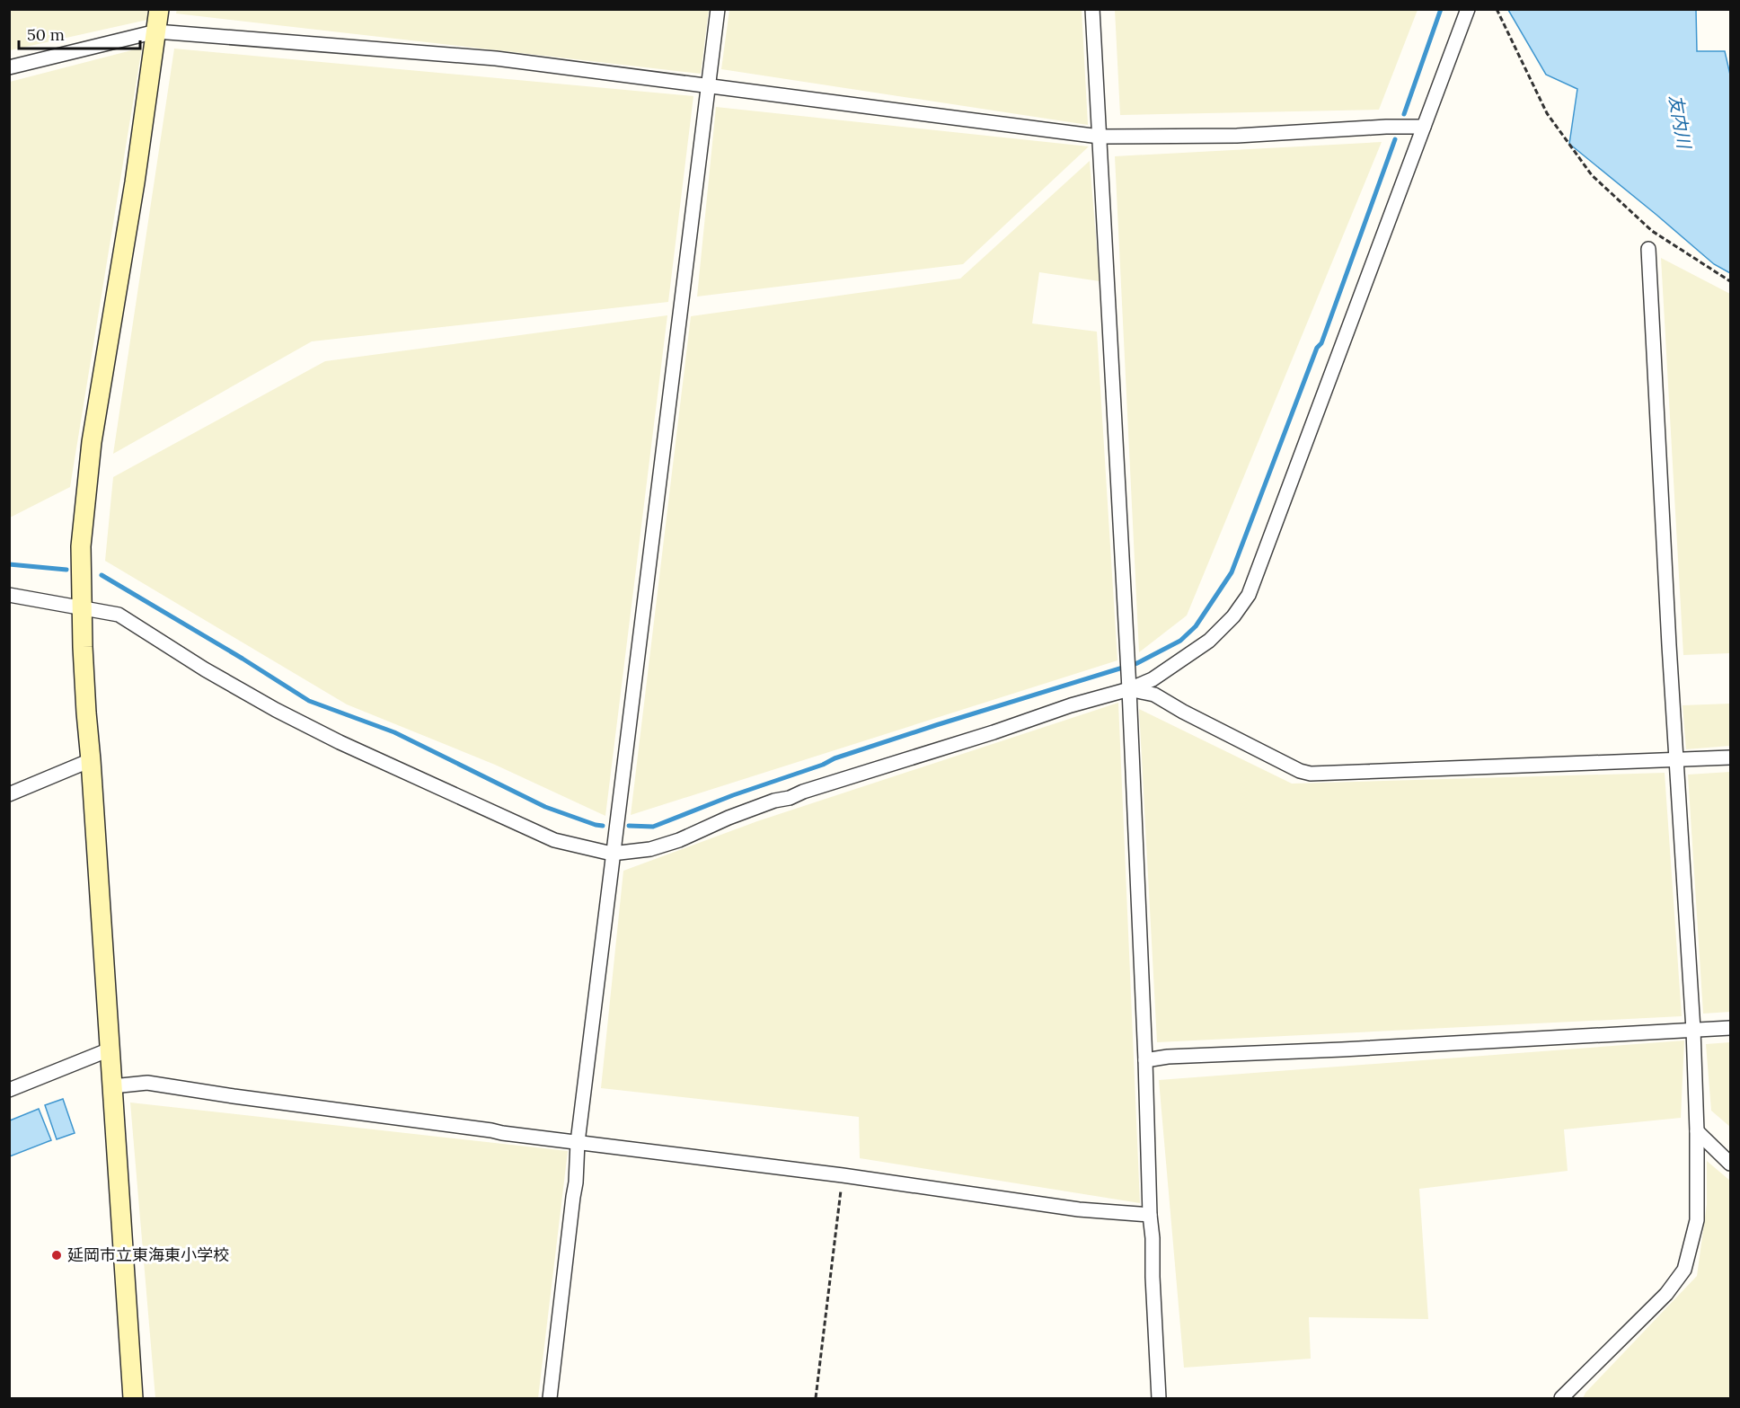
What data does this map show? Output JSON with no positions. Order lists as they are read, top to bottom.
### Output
{
  "water": ["友内川"],
  "places": ["延岡市立東海東小学校"],
  "scale_bar": "50 m"
}
